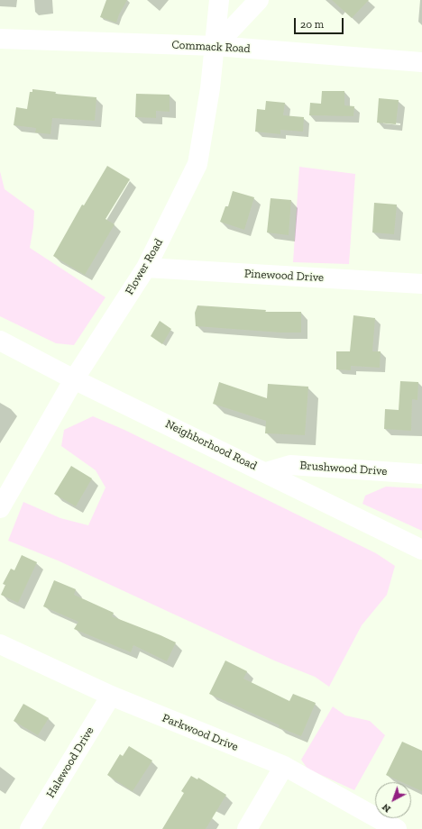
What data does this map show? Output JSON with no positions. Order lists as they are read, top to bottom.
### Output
{
  "streets": {
    "street": [
      "Commack Road",
      "Flower Road",
      "Pinewood Drive",
      "Neighborhood Road",
      "Brushwood Drive",
      "Parkwood Drive",
      "Halewood Drive"
    ]
  },
  "crossings": [
    ["Commack Road", "Flower Road"],
    ["Flower Road", "Pinewood Drive"],
    ["Flower Road", "Neighborhood Road"],
    ["Neighborhood Road", "Brushwood Drive"],
    ["Parkwood Drive", "Halewood Drive"]
  ],
  "scale_bar": "20 m",
  "north": "bottom left"
}
